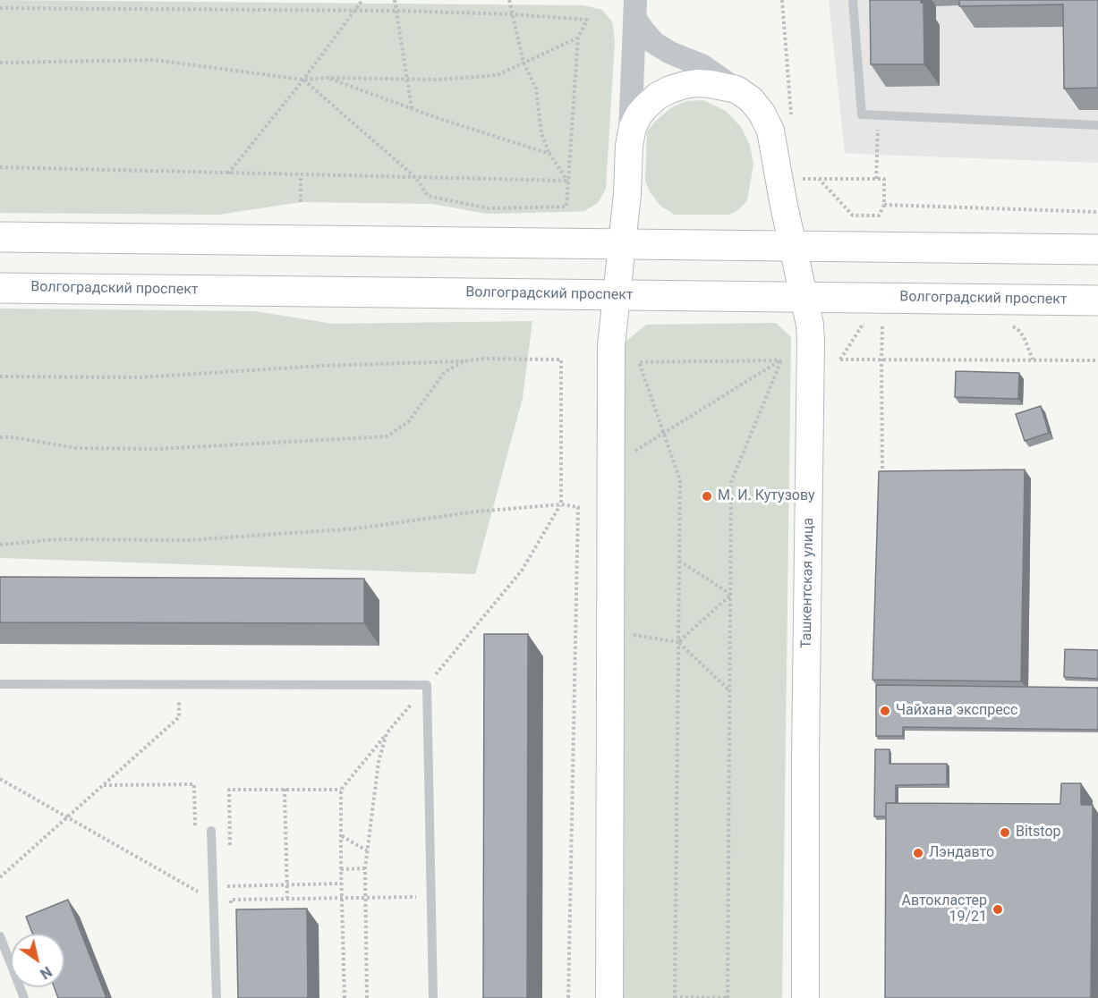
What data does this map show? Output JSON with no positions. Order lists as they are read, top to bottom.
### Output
{
  "streets": {
    "main road": ["Волгоградский проспект", "Ташкентская улица"]
  },
  "crossings": [
    ["Волгоградский проспект", "Ташкентская улица"]
  ],
  "places": [
    "М. И. Кутузову",
    "Чайхана экспресс",
    "Bitstop",
    "Лэндавто",
    "Автокластер 19/21"
  ],
  "north": "bottom right"
}
